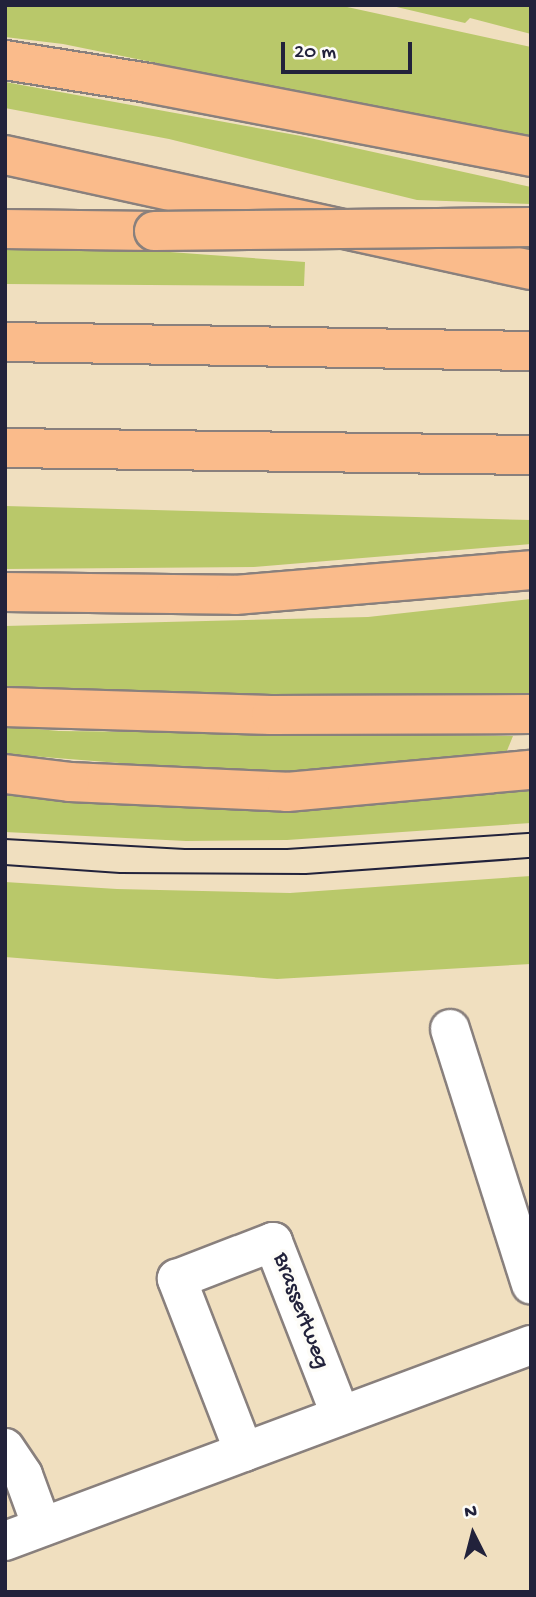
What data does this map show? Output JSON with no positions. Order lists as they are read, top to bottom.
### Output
{
  "streets": {
    "street": ["Brassertweg"]
  },
  "scale_bar": "20 m",
  "north": "top"
}
